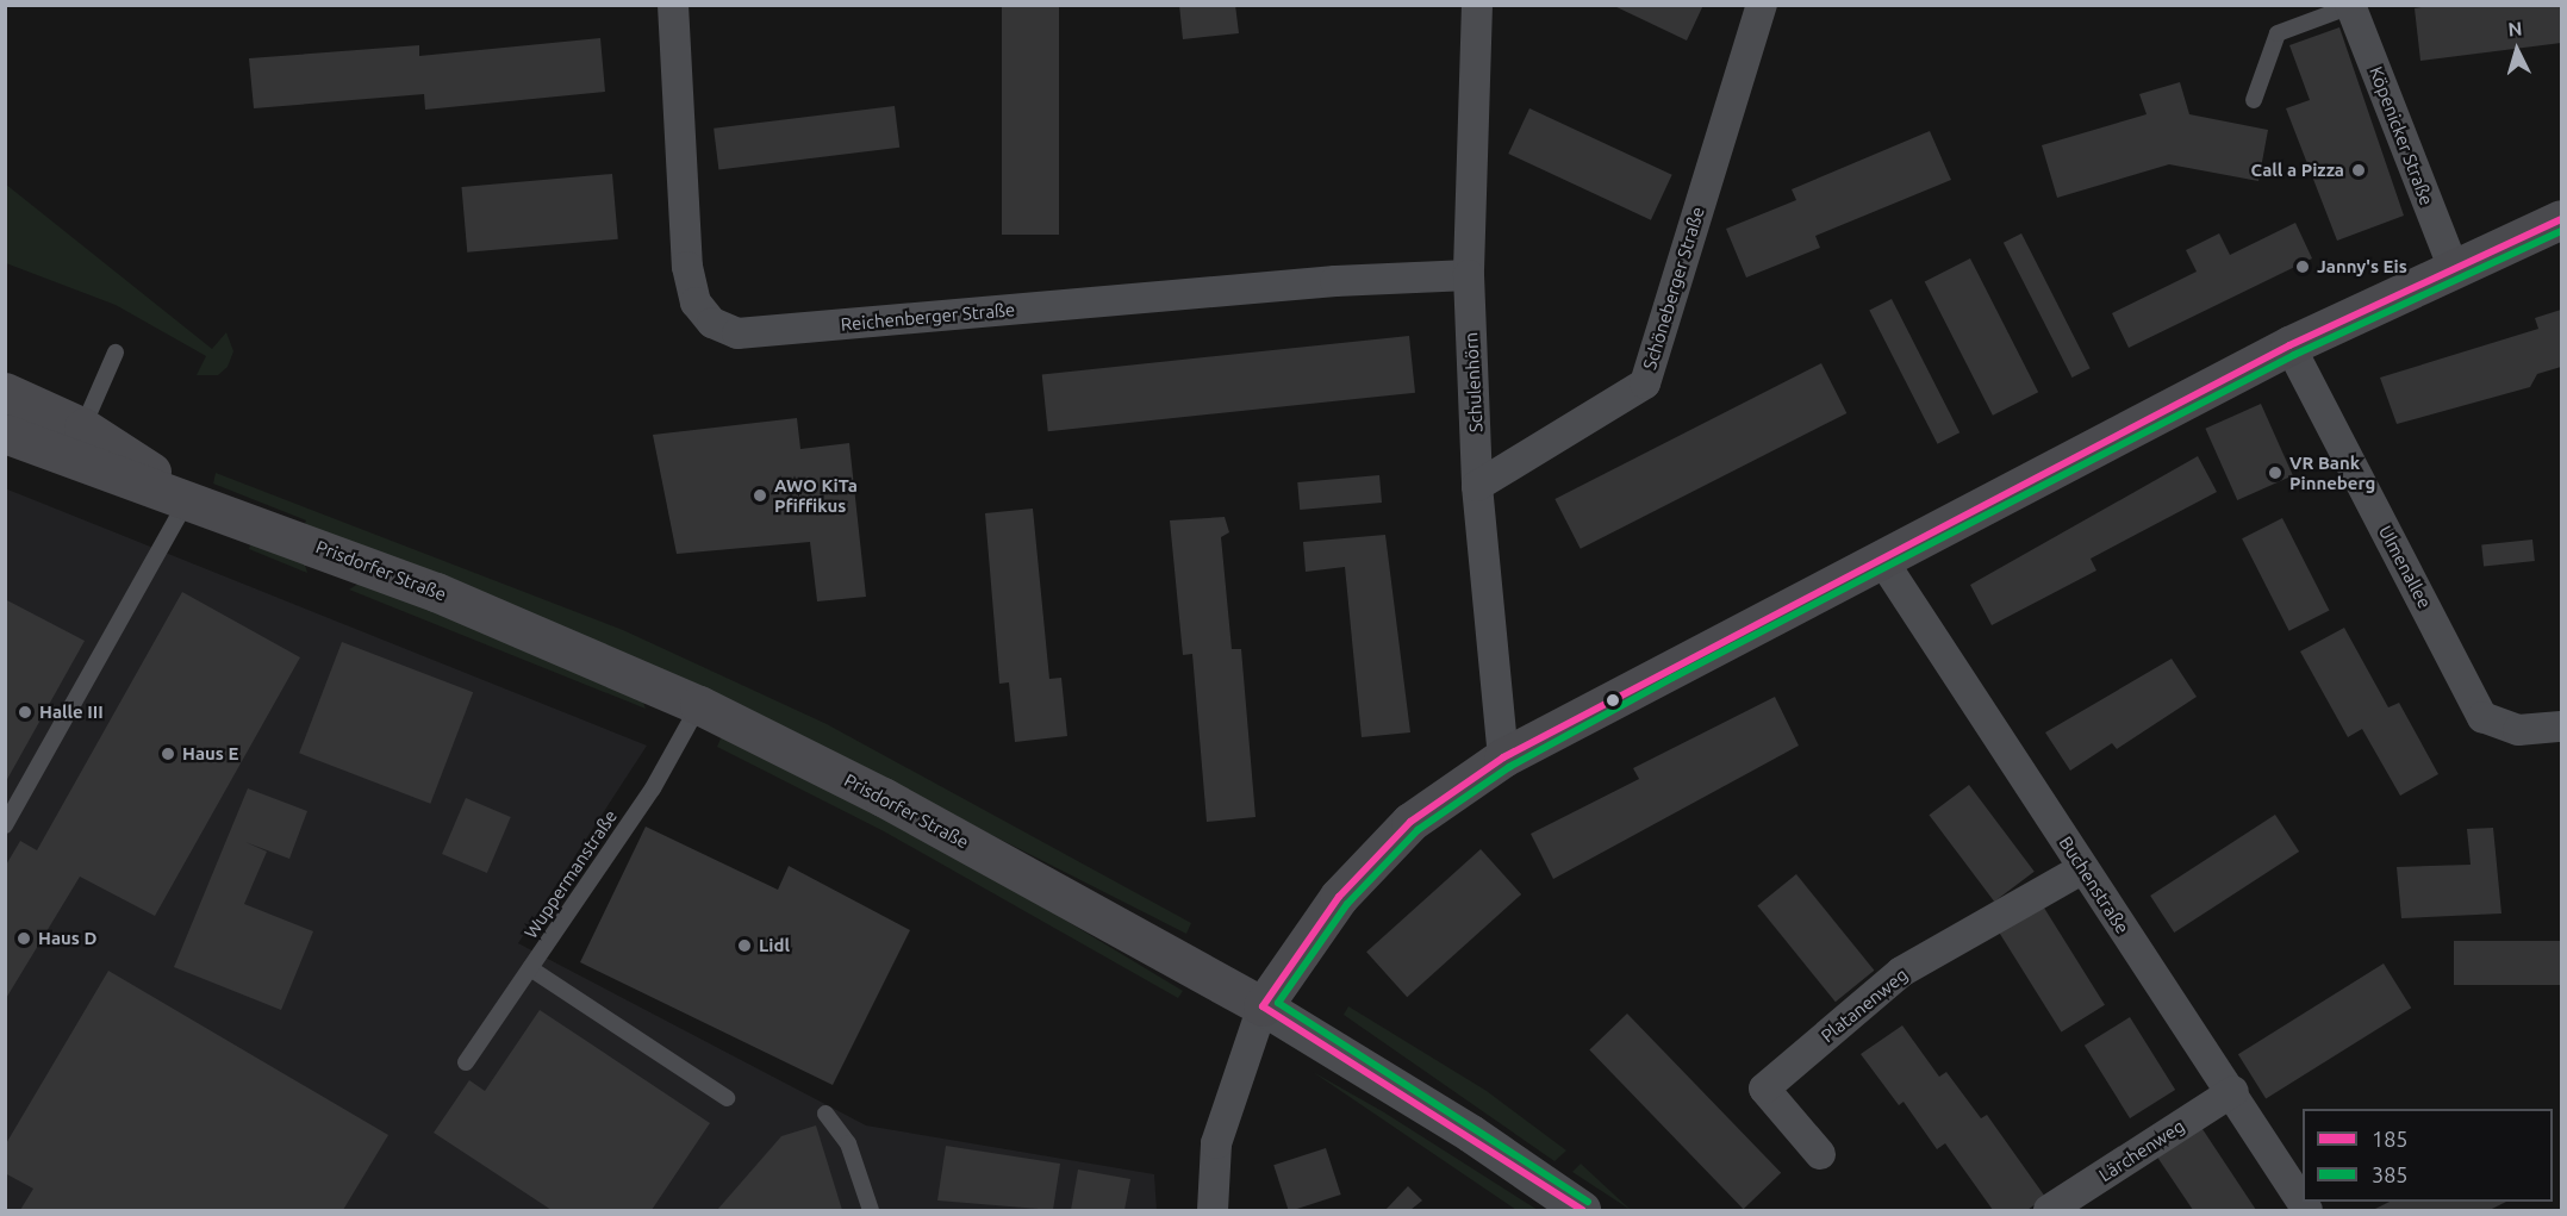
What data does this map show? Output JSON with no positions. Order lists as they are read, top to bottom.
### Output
{
  "streets": {
    "main road": ["Prisdorfer Straße"],
    "street": [
      "Köpenicker Straße",
      "Schöneberger Straße",
      "Reichenberger Straße",
      "Schulenhörn",
      "Ulmenallee",
      "Buchenstraße",
      "Platanenweg",
      "Lärchenweg"
    ],
    "lane": ["Wuppermanstraße"]
  },
  "crossings": [
    ["Schöneberger Straße", "Schulenhörn"],
    ["Reichenberger Straße", "Schulenhörn"],
    ["Prisdorfer Straße", "Wuppermanstraße"],
    ["Buchenstraße", "Platanenweg"],
    ["Buchenstraße", "Lärchenweg"]
  ],
  "places": [
    "Call a Pizza",
    "Janny's Eis",
    "VR Bank Pinneberg",
    "AWO KiTa Pfiffikus",
    "Halle III",
    "Haus E",
    "Haus D",
    "Lidl"
  ],
  "lines": ["transit line 185", "transit line 385"],
  "legend": ["185", "385"],
  "north": "top"
}
